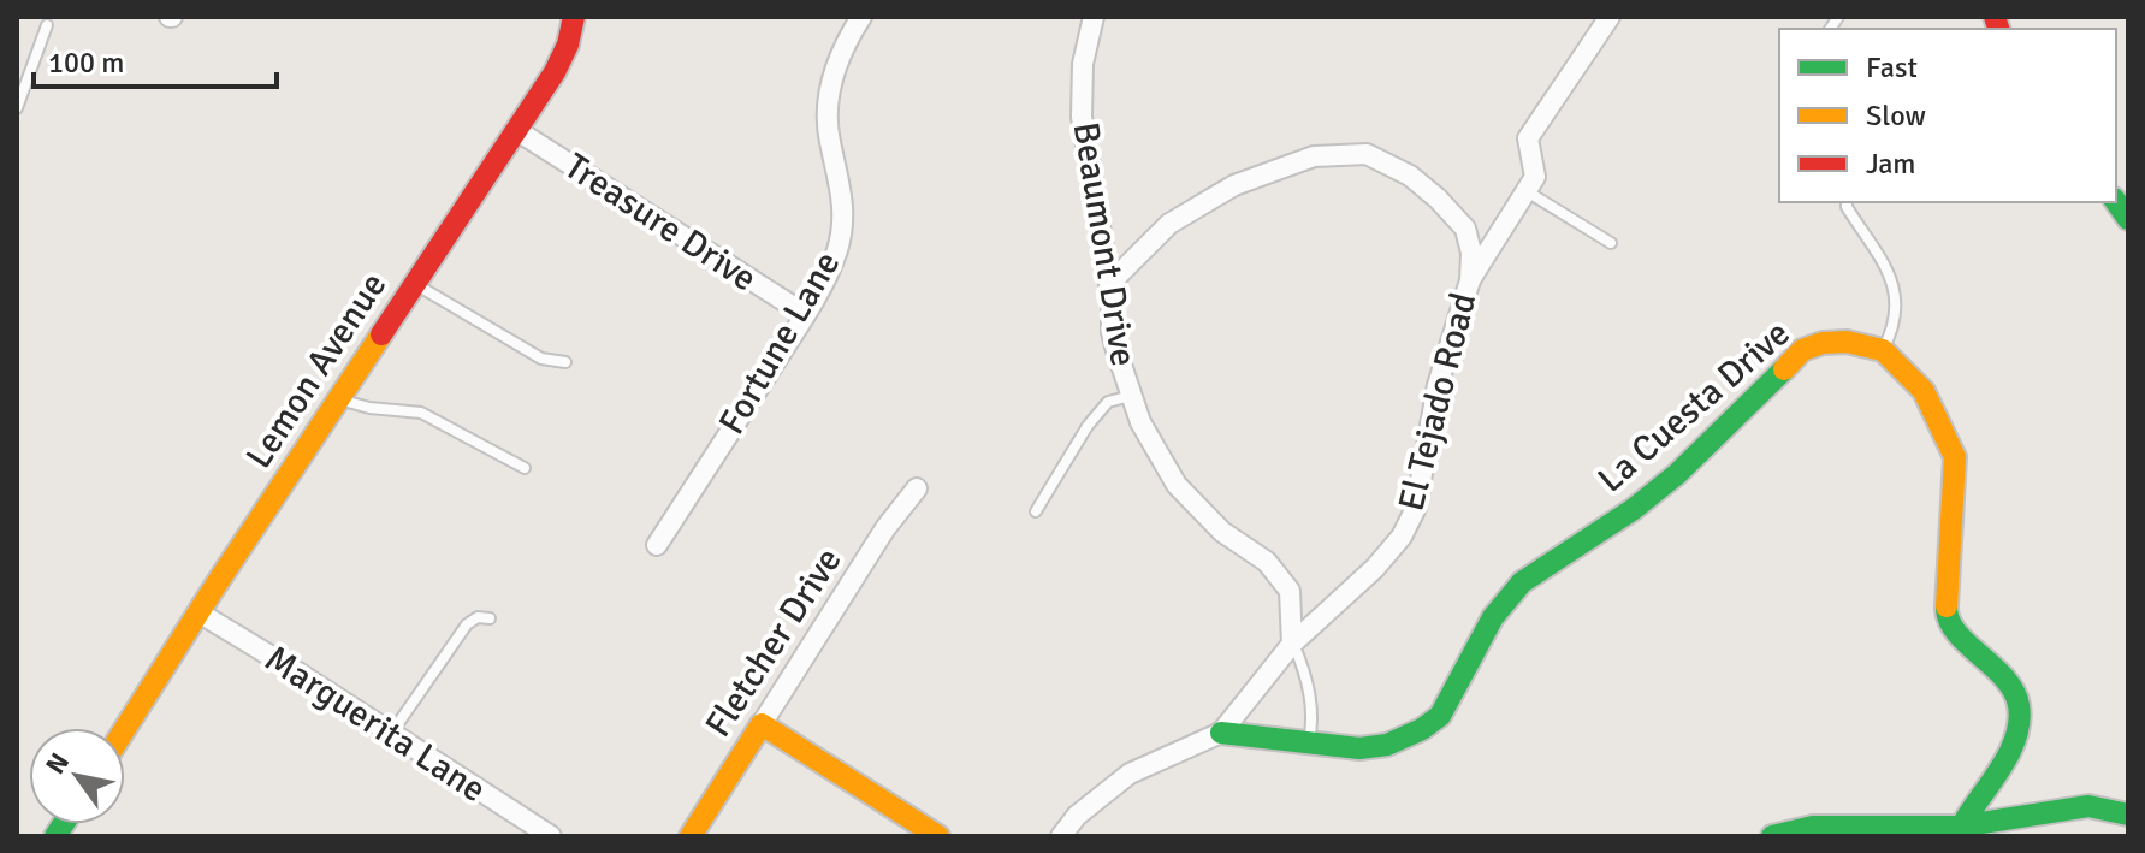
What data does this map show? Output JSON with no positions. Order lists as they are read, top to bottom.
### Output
{
  "streets": {
    "street": [
      "Treasure Drive",
      "Beaumont Drive",
      "Fortune Lane",
      "Lemon Avenue",
      "El Tejado Road",
      "La Cuesta Drive",
      "Fletcher Drive",
      "Marguerita Lane"
    ]
  },
  "crossings": [
    ["Treasure Drive", "Fortune Lane"],
    ["Treasure Drive", "Lemon Avenue"],
    ["Beaumont Drive", "El Tejado Road"],
    ["Lemon Avenue", "Marguerita Lane"],
    ["El Tejado Road", "La Cuesta Drive"]
  ],
  "legend": ["Fast", "Slow", "Jam"],
  "scale_bar": "100 m",
  "north": "top left"
}
